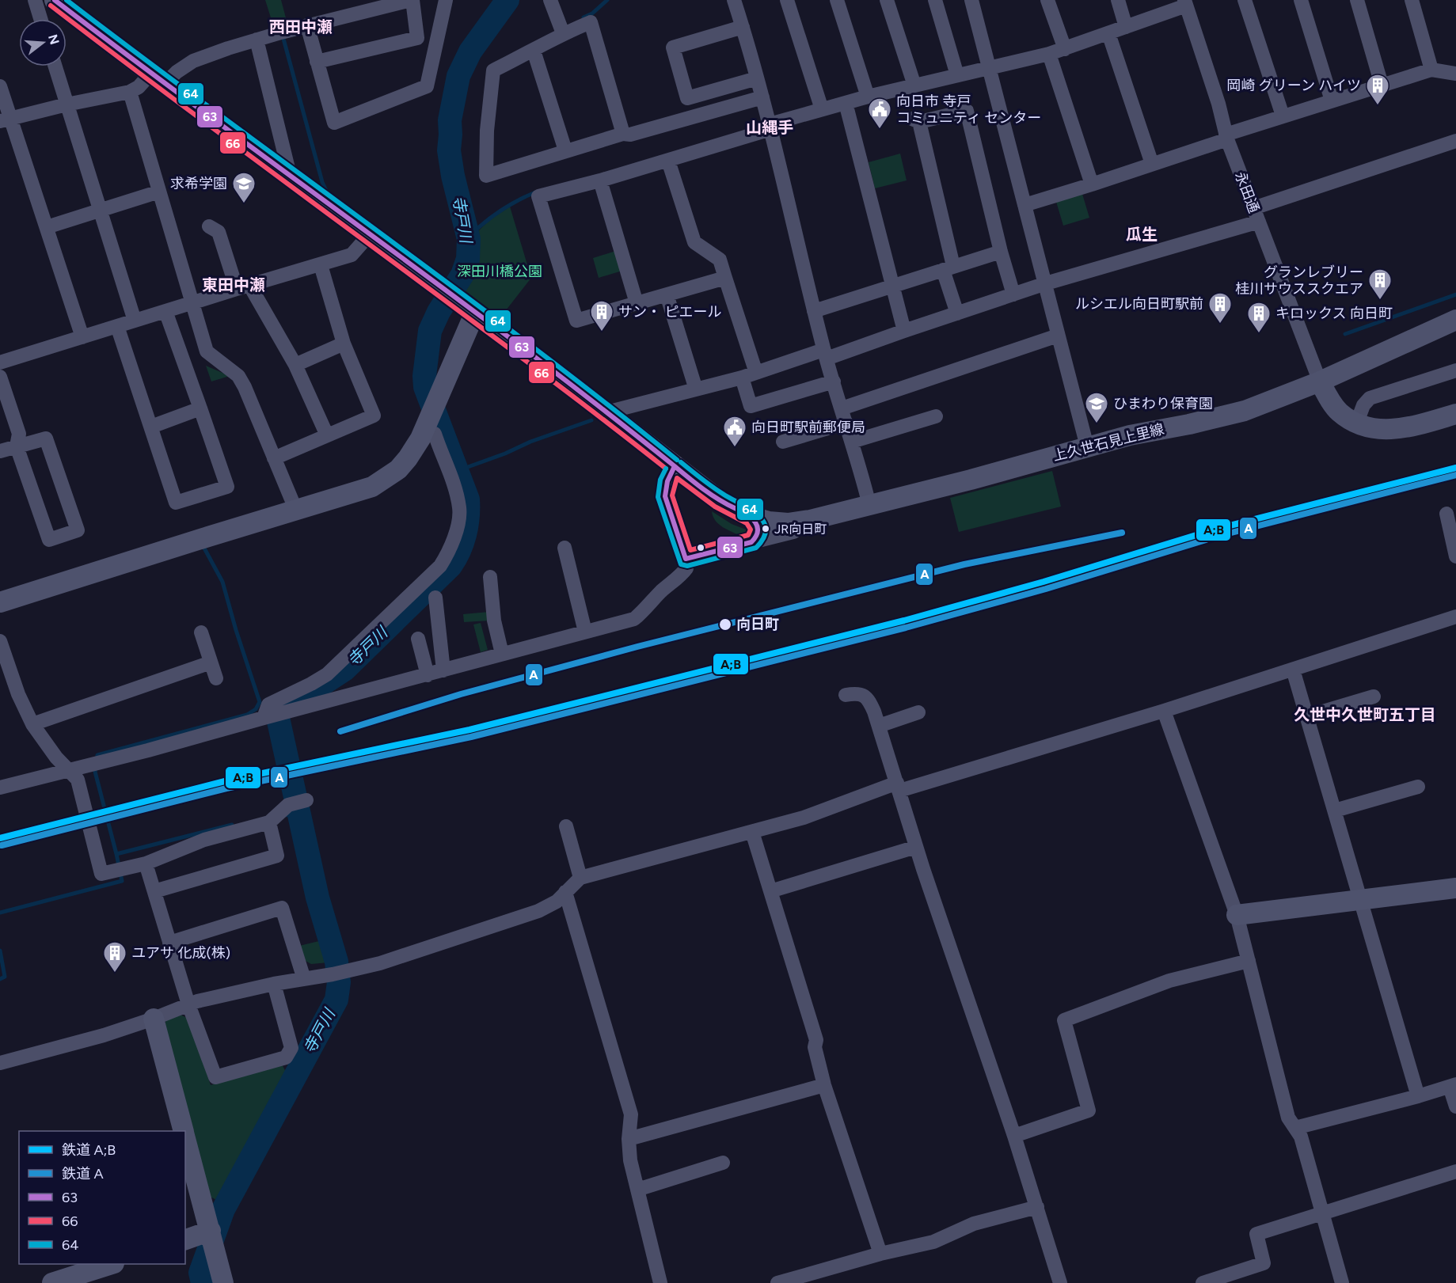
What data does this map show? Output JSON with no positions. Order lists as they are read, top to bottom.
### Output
{
  "streets": {
    "main road": ["上久世石見上里線"],
    "street": ["永田通"]
  },
  "crossings": [
    ["永田通", "上久世石見上里線"]
  ],
  "districts": [
    "西田中瀬",
    "山縄手",
    "瓜生",
    "東田中瀬",
    "久世中久世町五丁目"
  ],
  "water": ["寺戸川"],
  "parks": ["深田川橋公園"],
  "places": {
    "building": [
      "岡崎 グリーン ハイツ",
      "グランレブリー 桂川サウススクエア",
      "ルシエル向日町駅前",
      "サン・ ピエール",
      "キロックス 向日町",
      "ユアサ 化成(株)"
    ],
    "public building": ["向日市 寺戸 コミュニティ センター", "向日町駅前郵便局"],
    "school or university": ["求希学園", "ひまわり保育園"],
    "other": ["JR向日町", "向日町"]
  },
  "lines": [
    "transit line 63",
    "transit line 64",
    "transit line 66",
    "rail line A;B",
    "rail line A"
  ],
  "legend": [
    "鉄道 A;B",
    "鉄道 A",
    "63",
    "66",
    "64"
  ],
  "north": "right"
}
